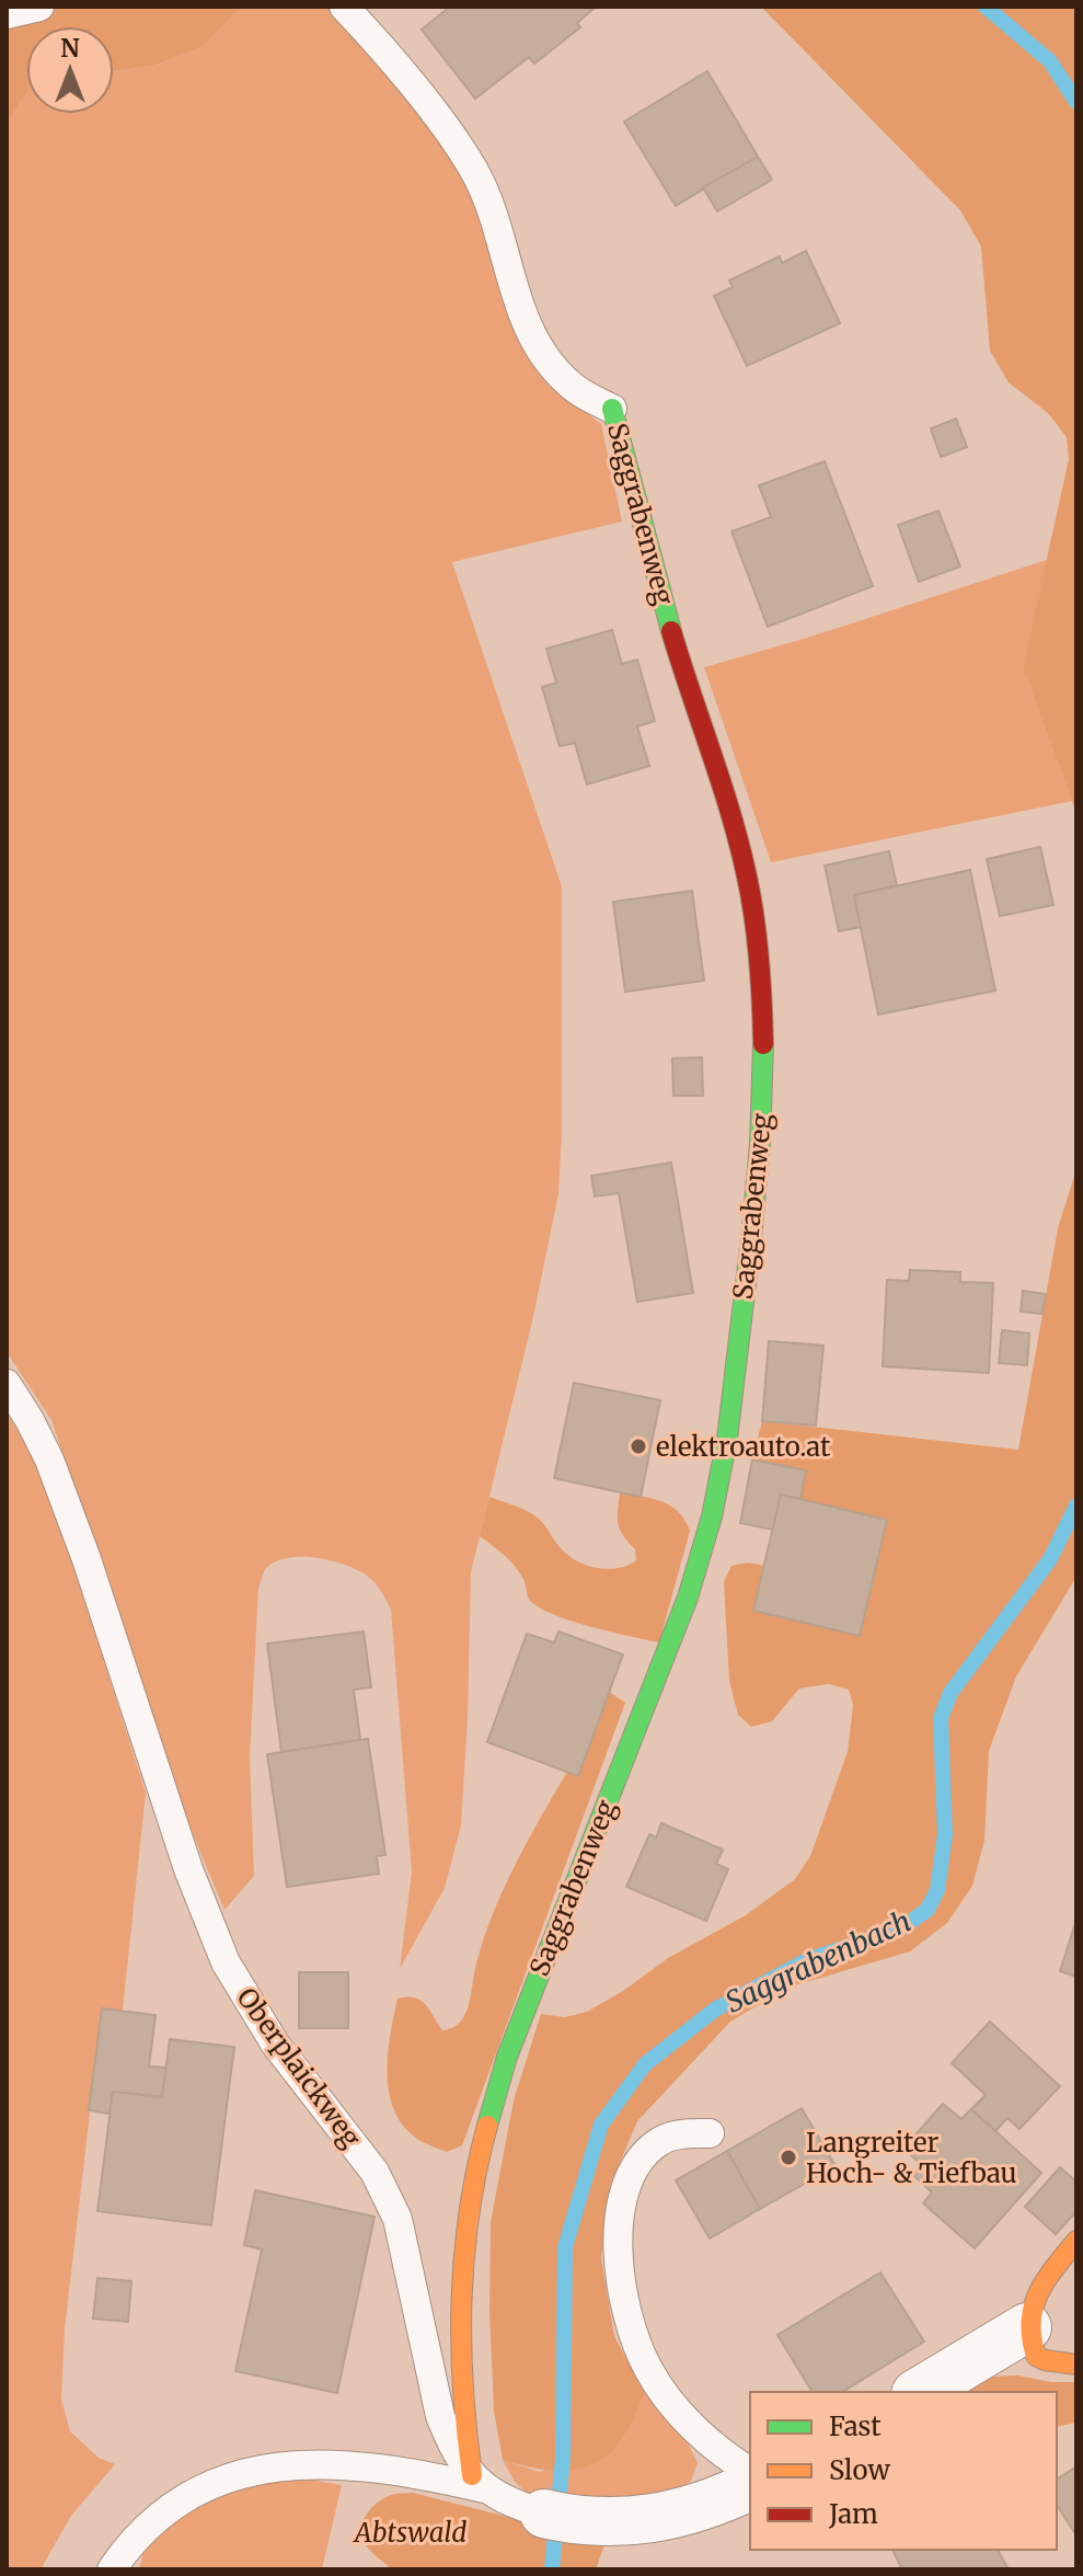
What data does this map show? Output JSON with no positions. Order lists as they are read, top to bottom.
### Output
{
  "streets": {
    "street": ["Saggrabenweg"],
    "lane": ["Oberplaickweg"]
  },
  "crossings": [
    ["Saggrabenweg", "Oberplaickweg"]
  ],
  "water": ["Saggrabenbach"],
  "parks": ["Abtswald"],
  "places": ["elektroauto.at", "Langreiter Hoch- & Tiefbau"],
  "legend": ["Fast", "Slow", "Jam"],
  "north": "top"
}
